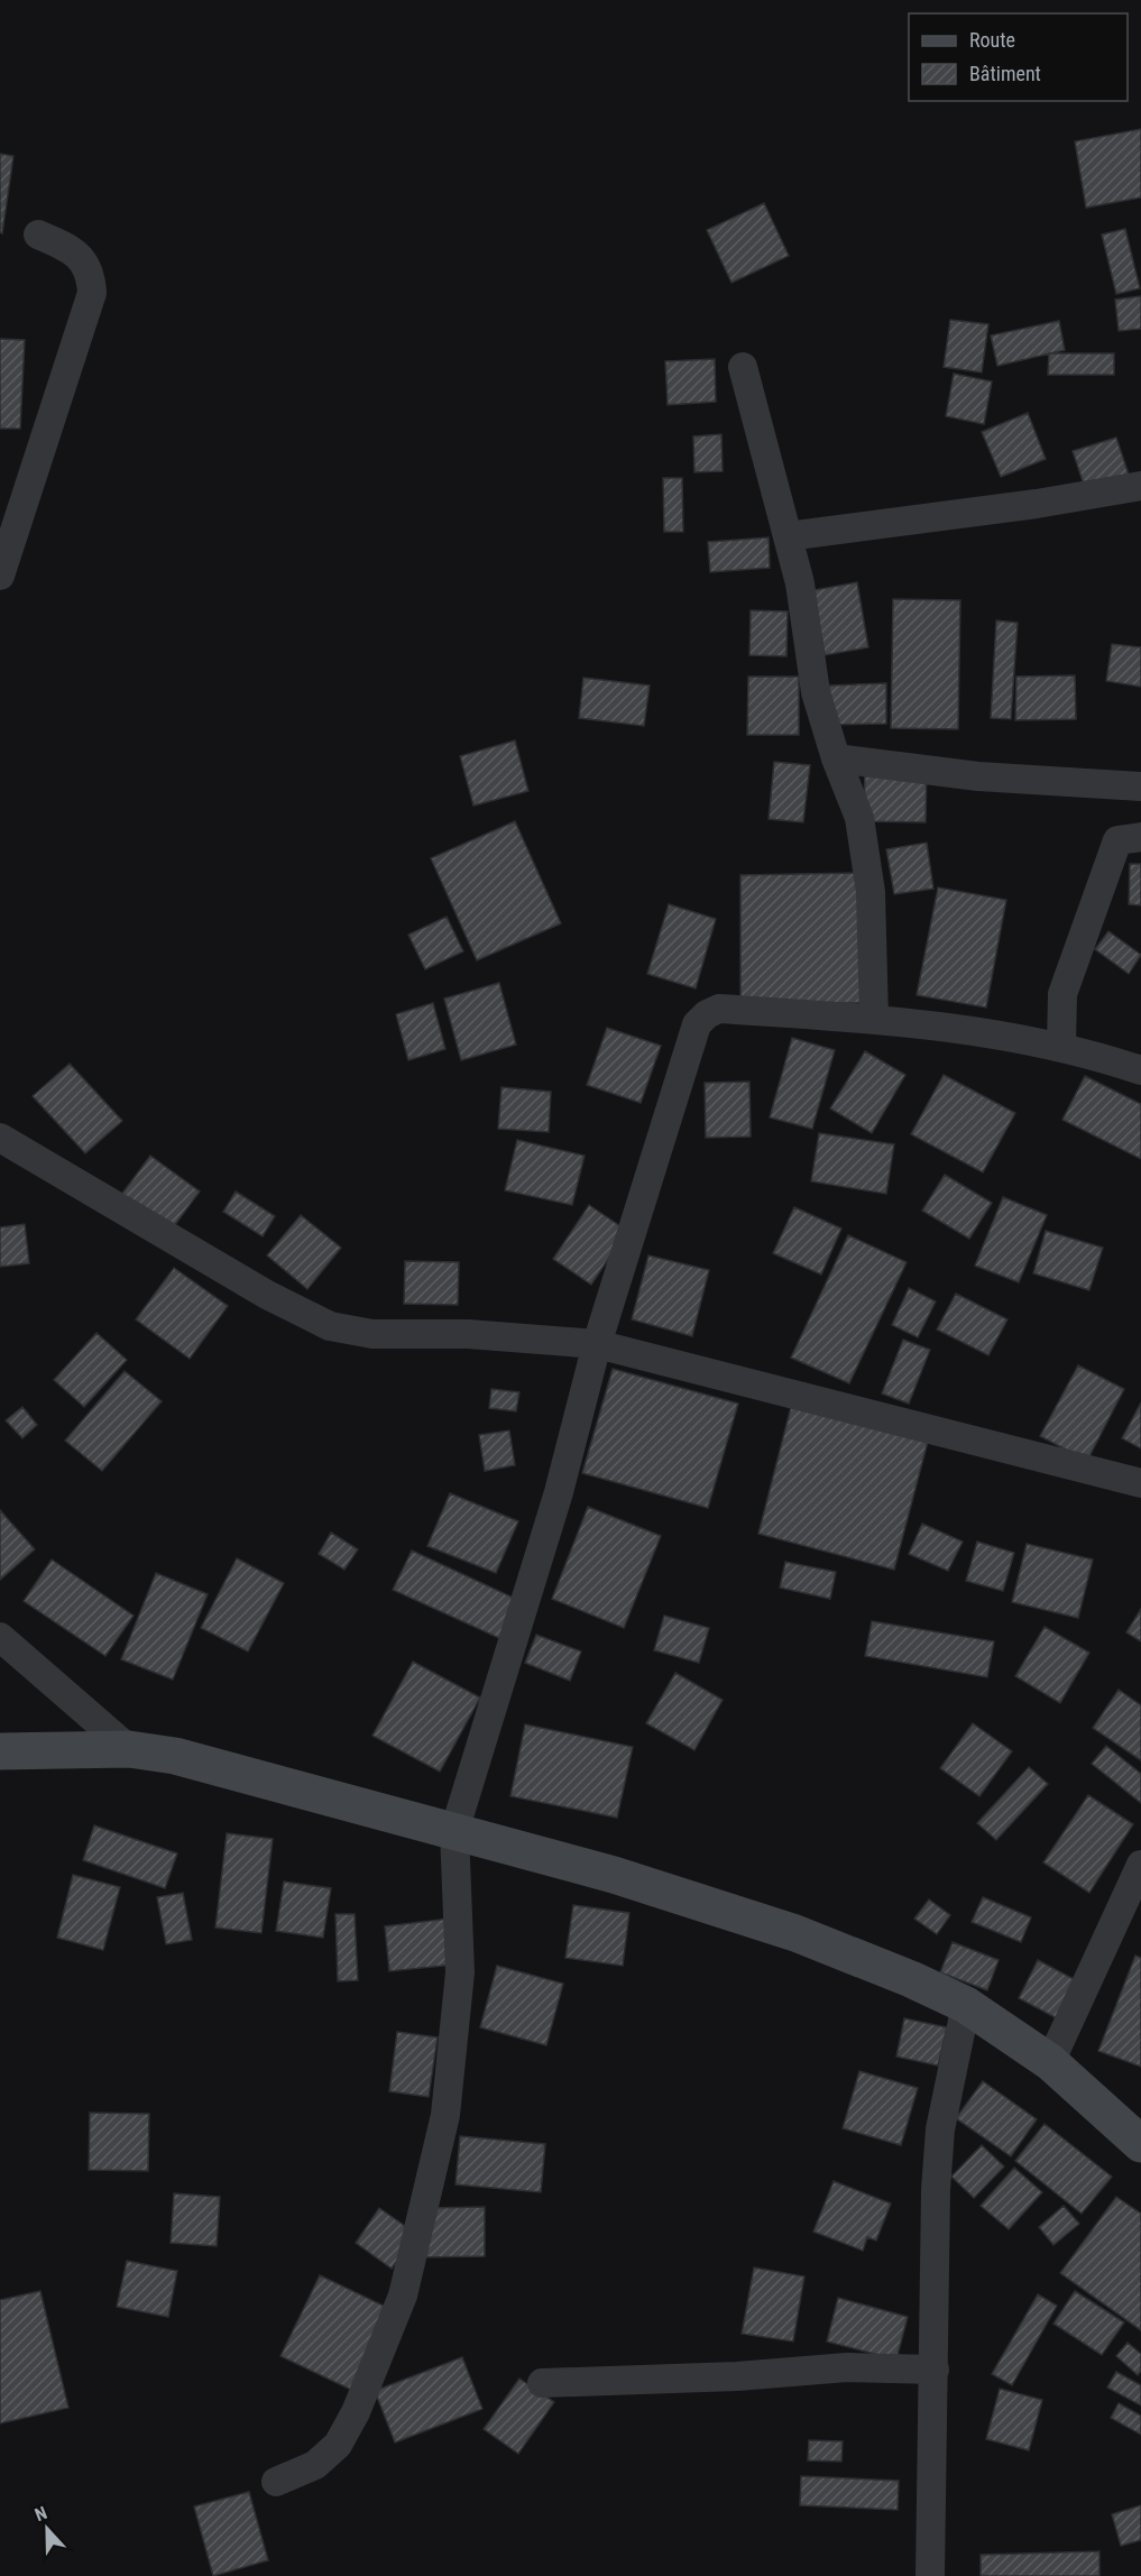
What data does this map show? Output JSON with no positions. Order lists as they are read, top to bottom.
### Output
{
  "legend": ["Route", "Bâtiment"],
  "north": "top"
}
